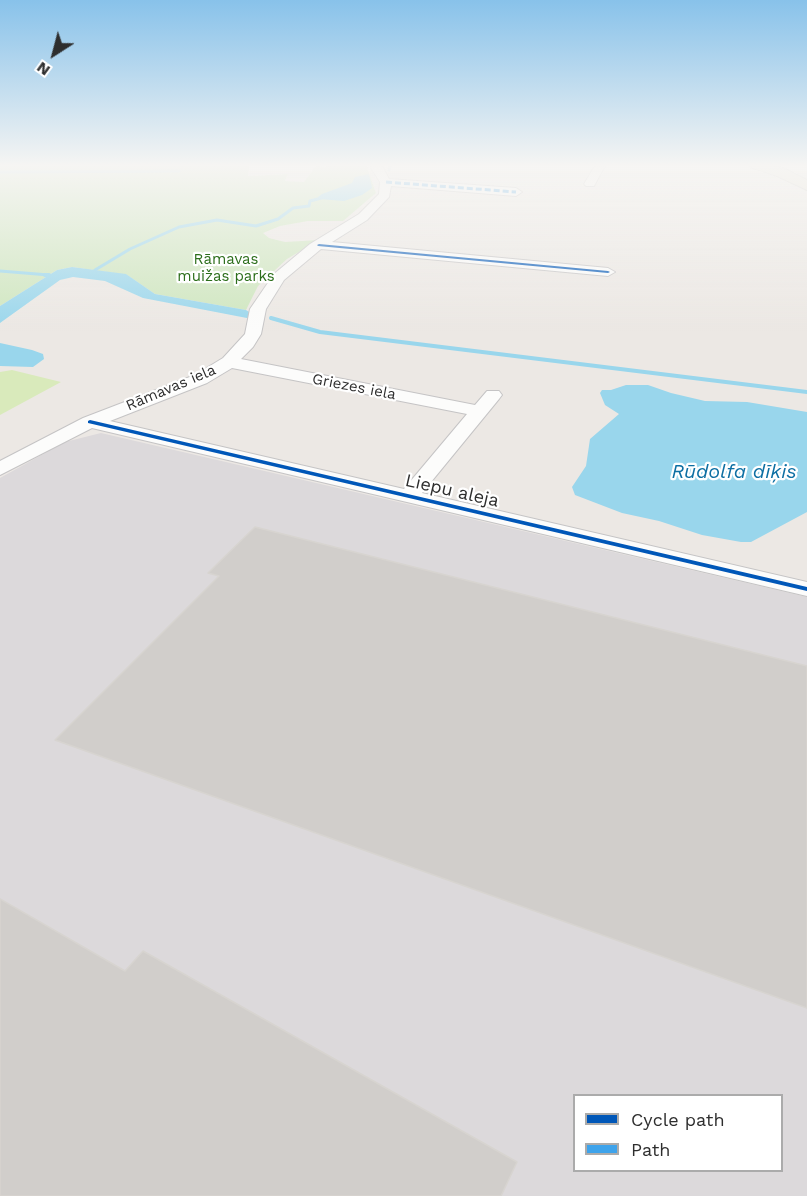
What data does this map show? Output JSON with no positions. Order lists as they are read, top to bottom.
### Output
{
  "streets": {
    "street": ["Griezes iela", "Rāmavas iela", "Liepu aleja"]
  },
  "crossings": [
    ["Griezes iela", "Rāmavas iela"],
    ["Rāmavas iela", "Liepu aleja"]
  ],
  "water": ["Rūdolfa dīķis"],
  "parks": ["Rāmavas muižas parks"],
  "legend": ["Cycle path", "Path"],
  "north": "bottom left"
}
